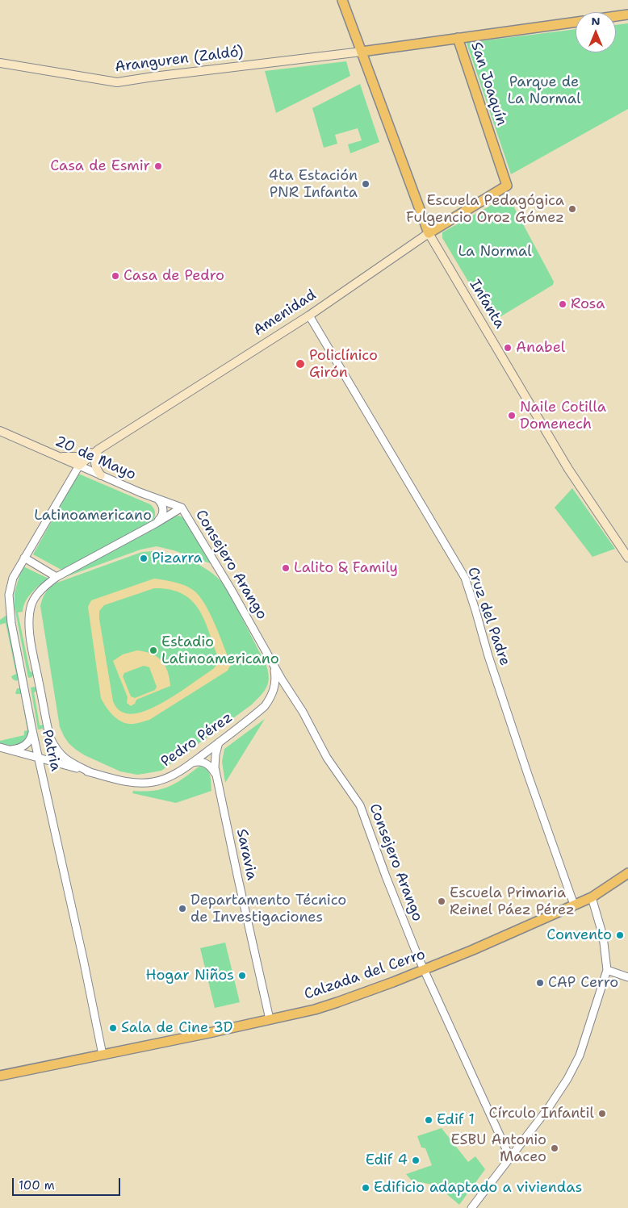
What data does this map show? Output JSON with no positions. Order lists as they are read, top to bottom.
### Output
{
  "streets": {
    "main road": [
      "Aranguren (Zaldó)",
      "San Joaquín",
      "Infanta",
      "Amenidad",
      "20 de Mayo",
      "Calzada del Cerro"
    ],
    "street": [
      "Consejero Arango",
      "Cruz del Padre",
      "Pedro Pérez",
      "Patria",
      "Saravia"
    ]
  },
  "crossings": [
    ["Aranguren (Zaldó)", "Infanta"],
    ["San Joaquín", "Amenidad"],
    ["Infanta", "Amenidad"],
    ["Amenidad", "20 de Mayo"],
    ["Amenidad", "Cruz del Padre"],
    ["Amenidad", "Patria"],
    ["20 de Mayo", "Consejero Arango"],
    ["20 de Mayo", "Patria"],
    ["Consejero Arango", "Pedro Pérez"],
    ["Consejero Arango", "Patria"],
    ["Consejero Arango", "Calzada del Cerro"],
    ["Cruz del Padre", "Calzada del Cerro"],
    ["Pedro Pérez", "Patria"],
    ["Pedro Pérez", "Saravia"],
    ["Patria", "Calzada del Cerro"],
    ["Saravia", "Calzada del Cerro"]
  ],
  "parks": ["Parque de La Normal", "La Normal", "Latinoamericano"],
  "places": [
    "Casa de Esmir",
    "4ta Estación PNR Infanta",
    "Escuela Pedagógica Fulgencio Oroz Gómez",
    "Casa de Pedro",
    "Rosa",
    "Anabel",
    "Policlínico Girón",
    "Naile Cotilla Domenech",
    "Pizarra",
    "Lalito & Family",
    "Estadio Latinoamericano",
    "Escuela Primaria Reinel Páez Pérez",
    "Departamento Técnico de Investigaciones",
    "Convento",
    "Hogar Niños",
    "CAP Cerro",
    "Sala de Cine 3D",
    "Círculo Infantil",
    "Edif 1",
    "ESBU Antonio Maceo",
    "Edif 4",
    "Edificio adaptado a viviendas"
  ],
  "scale_bar": "100 m",
  "north": "top"
}
